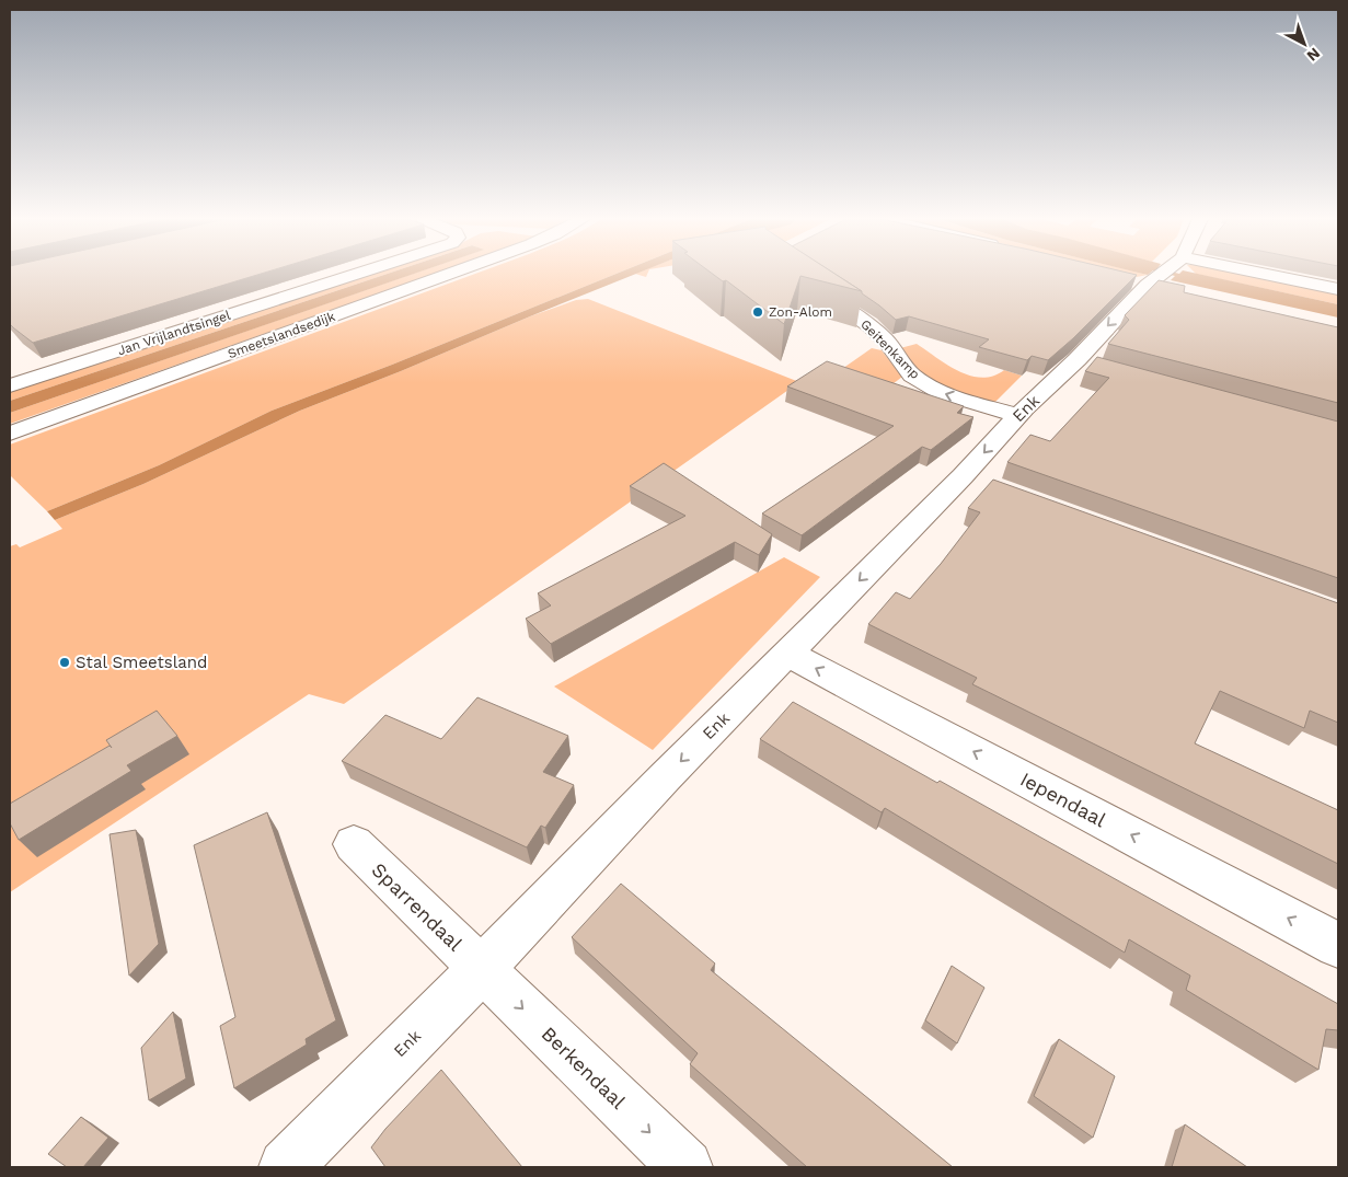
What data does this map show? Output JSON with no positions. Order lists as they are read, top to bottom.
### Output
{
  "streets": {
    "street": [
      "Jan Vrijlandtsingel",
      "Smeetslandsedijk",
      "Geitenkamp",
      "Enk",
      "Iependaal",
      "Sparrendaal",
      "Berkendaal"
    ]
  },
  "crossings": [
    ["Geitenkamp", "Enk"],
    ["Enk", "Iependaal"],
    ["Enk", "Sparrendaal"],
    ["Enk", "Berkendaal"],
    ["Sparrendaal", "Berkendaal"]
  ],
  "one_way": [
    "Geitenkamp",
    "Enk",
    "Iependaal",
    "Berkendaal"
  ],
  "places": ["Zon-Alom", "Stal Smeetsland"],
  "north": "bottom right"
}
